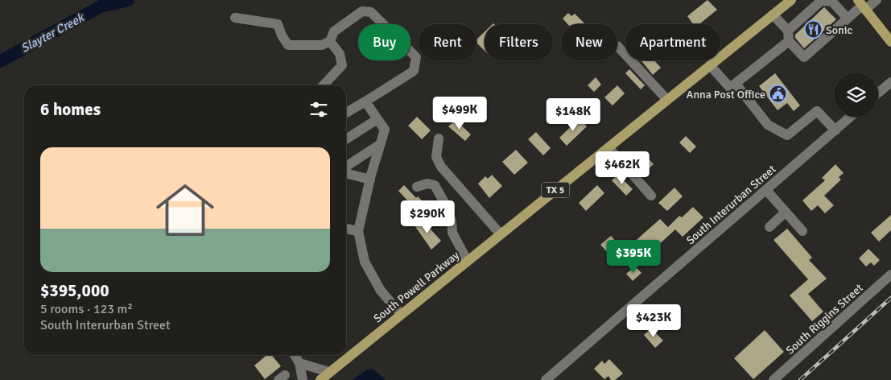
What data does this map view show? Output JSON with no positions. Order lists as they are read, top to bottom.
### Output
{
  "streets": {
    "main road": ["TX 5", "South Powell Parkway"],
    "street": ["South Interurban Street", "South Riggins Street"]
  },
  "water": ["Slayter Creek"],
  "places": {
    "restaurant": ["Sonic"],
    "public building": ["Anna Post Office"]
  },
  "page": {
    "chip": [
      "Buy",
      "Rent",
      "Filters",
      "New",
      "Apartment"
    ],
    "heading": "6 homes",
    "price": [
      "$499K",
      "$148K",
      "$462K",
      "$290K",
      "$395K",
      "$423K"
    ],
    "list": [
      {
        "name": "$395,000",
        "note": "5 rooms · 123 m² · South Interurban Street"
      }
    ]
  }
}
